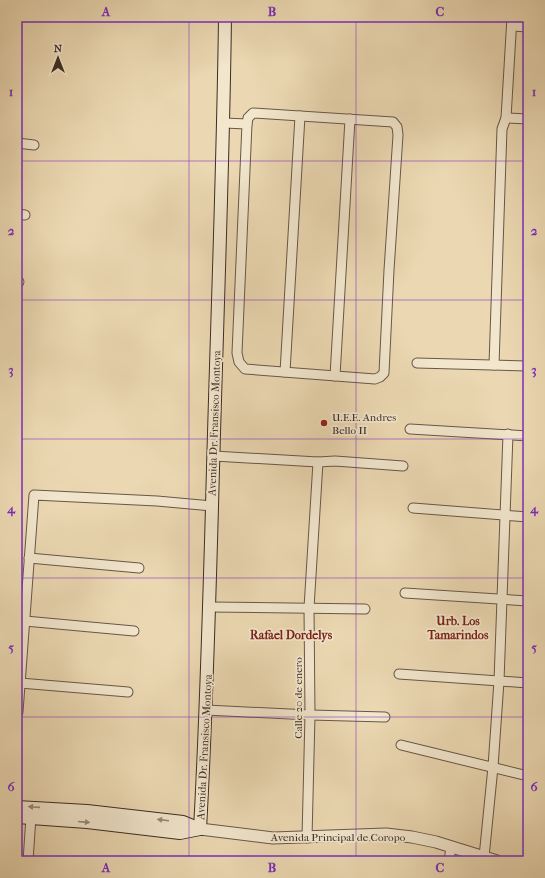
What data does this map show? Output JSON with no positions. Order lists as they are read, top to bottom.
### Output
{
  "streets": {
    "main road": ["Avenida Dr. Fransisco Montoya", "Avenida Principal de Coropo"],
    "street": ["Calle 20 de enero"]
  },
  "crossings": [
    ["Avenida Dr. Fransisco Montoya", "Avenida Principal de Coropo"],
    ["Calle 20 de enero", "Avenida Principal de Coropo"]
  ],
  "districts": ["Urb. Los Tamarindos", "Rafael Dordelys"],
  "places": ["U.E.E. Andres Bello II"],
  "north": "top",
  "grid": {
    "columns": ["A", "B", "C"],
    "rows": [
      "1",
      "2",
      "3",
      "4",
      "5",
      "6"
    ]
  }
}
